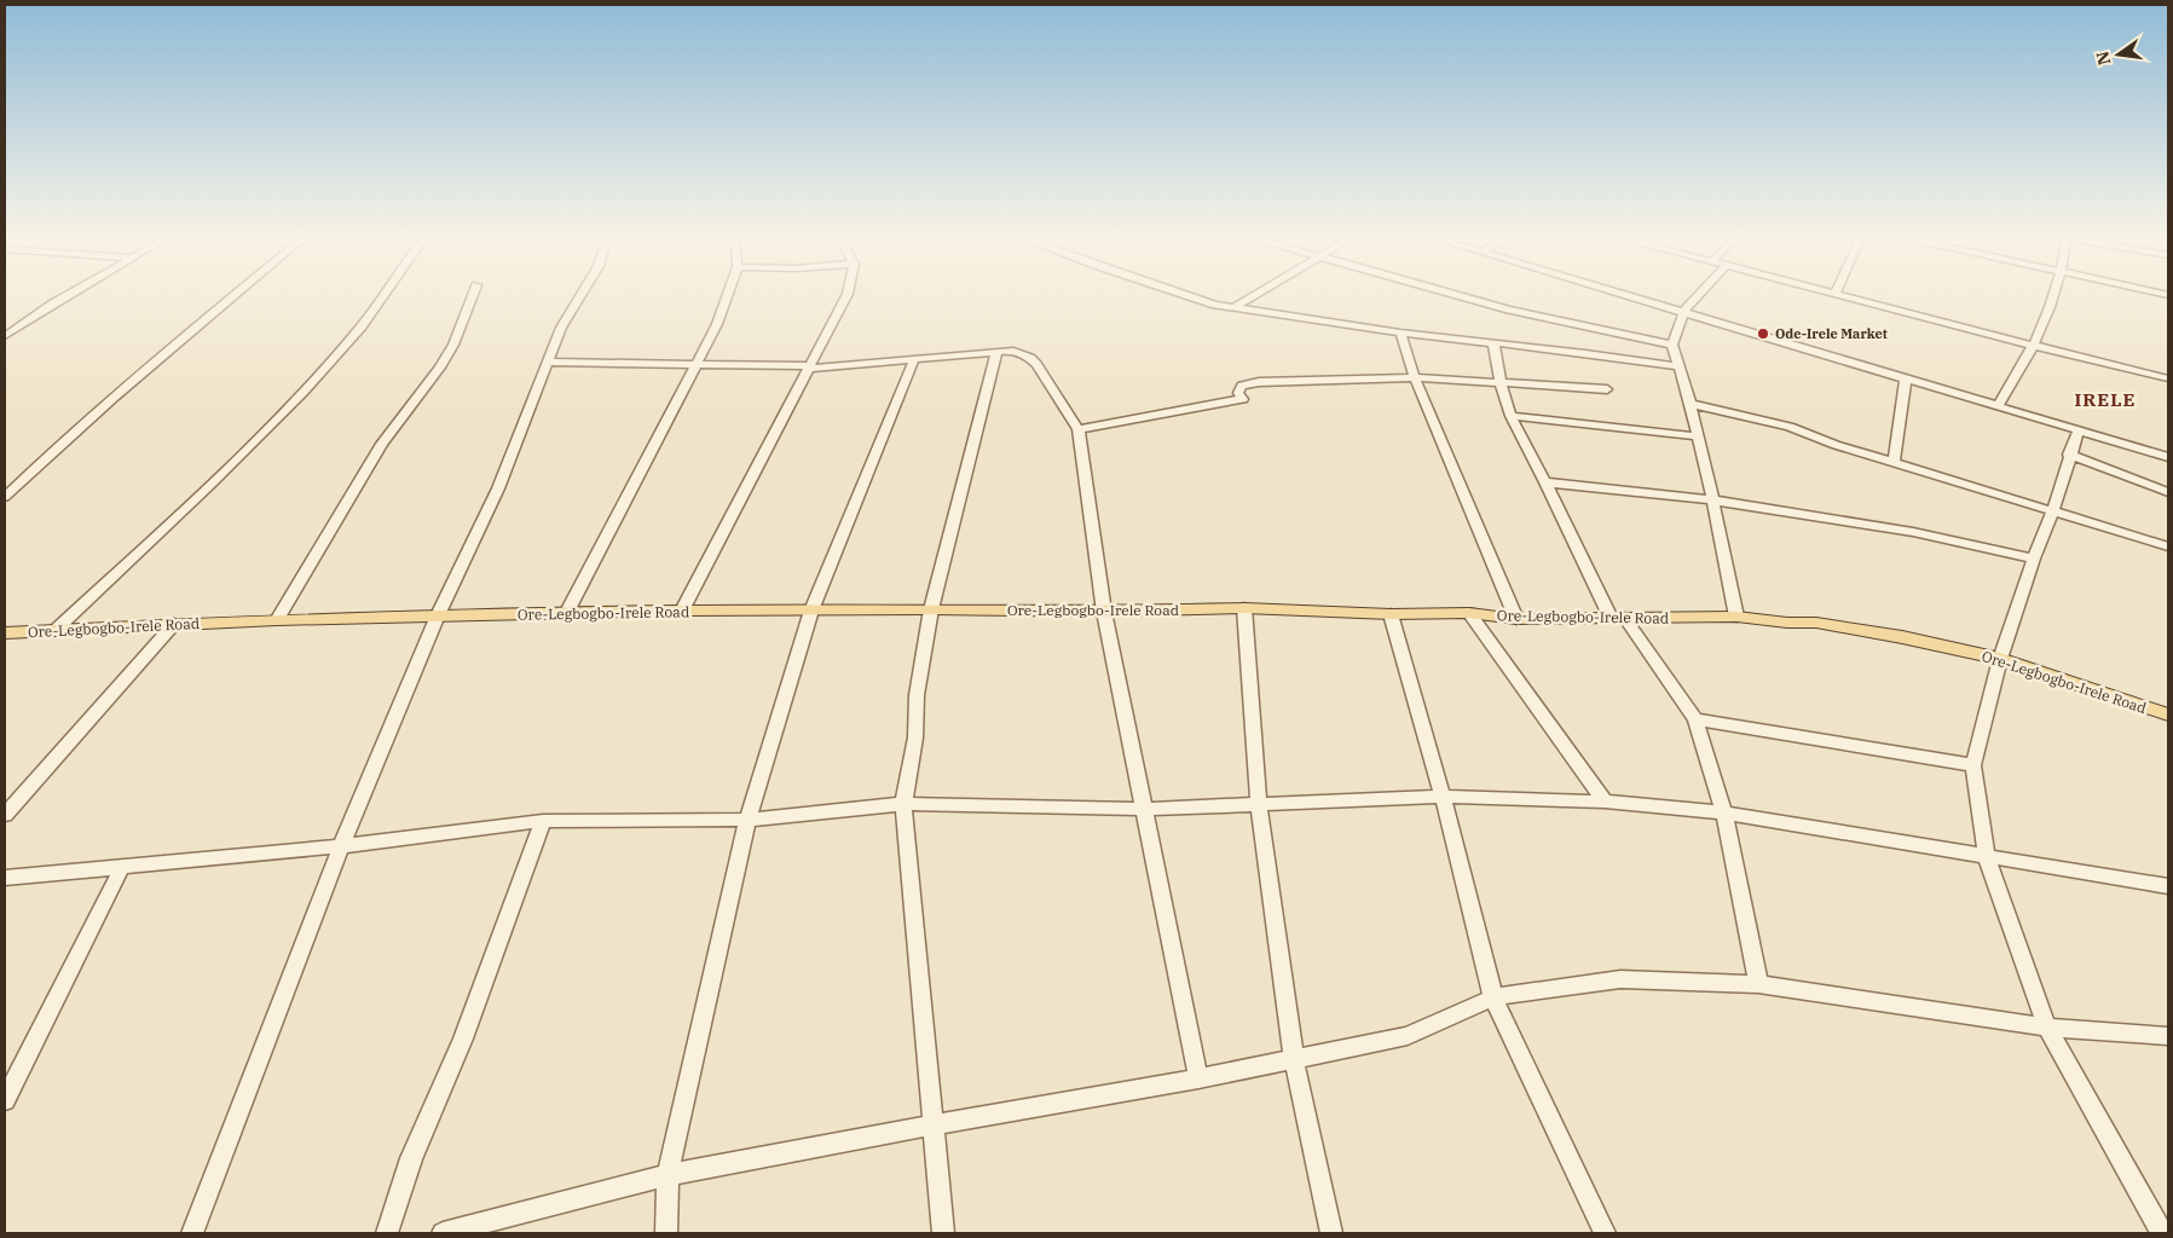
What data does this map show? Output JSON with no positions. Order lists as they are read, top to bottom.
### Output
{
  "streets": {
    "main road": ["Ore-Legbogbo-Irele Road"]
  },
  "districts": ["IRELE"],
  "places": ["Ode-Irele Market"],
  "north": "left"
}
